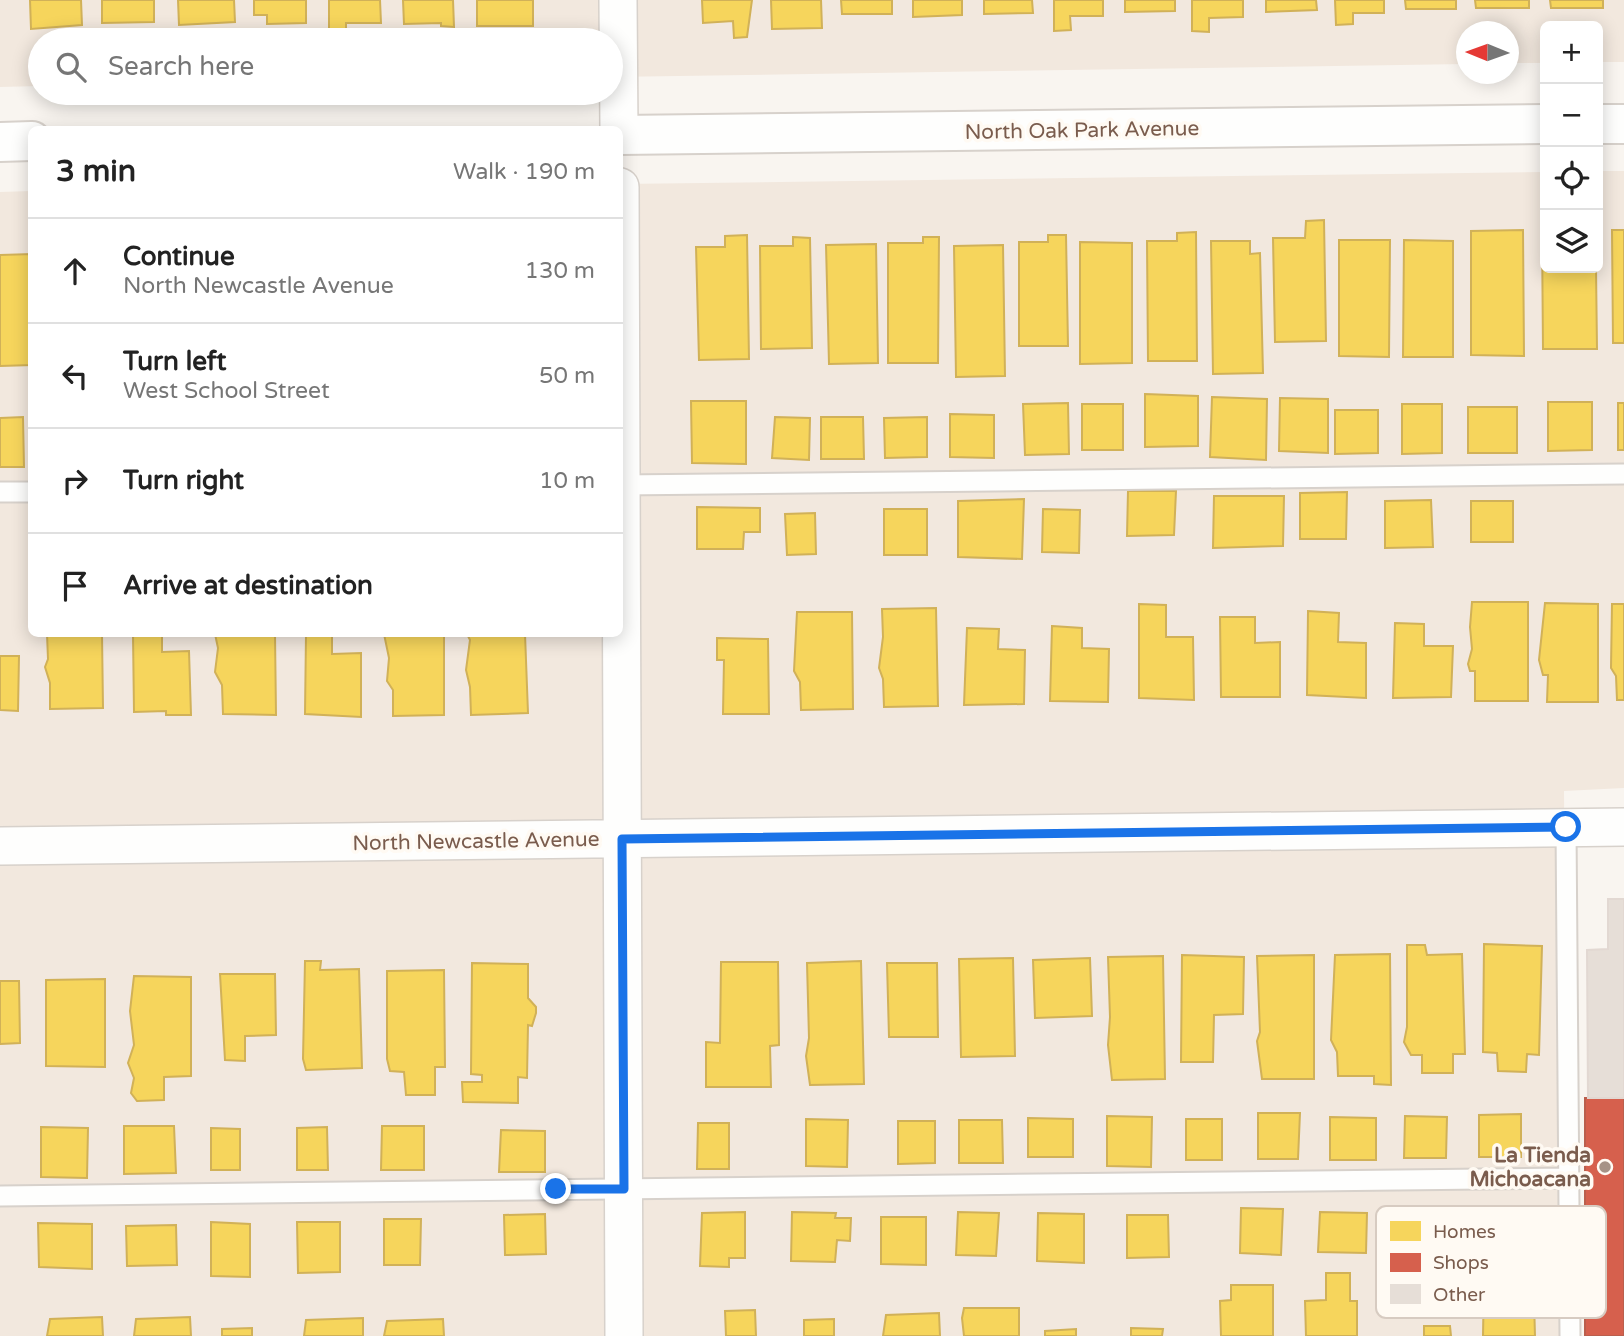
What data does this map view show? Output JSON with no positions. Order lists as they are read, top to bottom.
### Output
{
  "streets": {
    "street": ["North Oak Park Avenue", "North Newcastle Avenue"]
  },
  "places": ["La Tienda Michoacana"],
  "legend": ["Homes", "Shops", "Other"],
  "north": "left",
  "page": {
    "map_buttons": ["+", "−"],
    "search": "Search here",
    "heading": ["3 min", "Walk · 190 m"],
    "list": [
      ["Continue", "North Newcastle Avenue", "130 m"],
      ["Turn left", "West School Street", "50 m"],
      ["Turn right", "10 m"],
      "Arrive at destination"
    ]
  }
}
